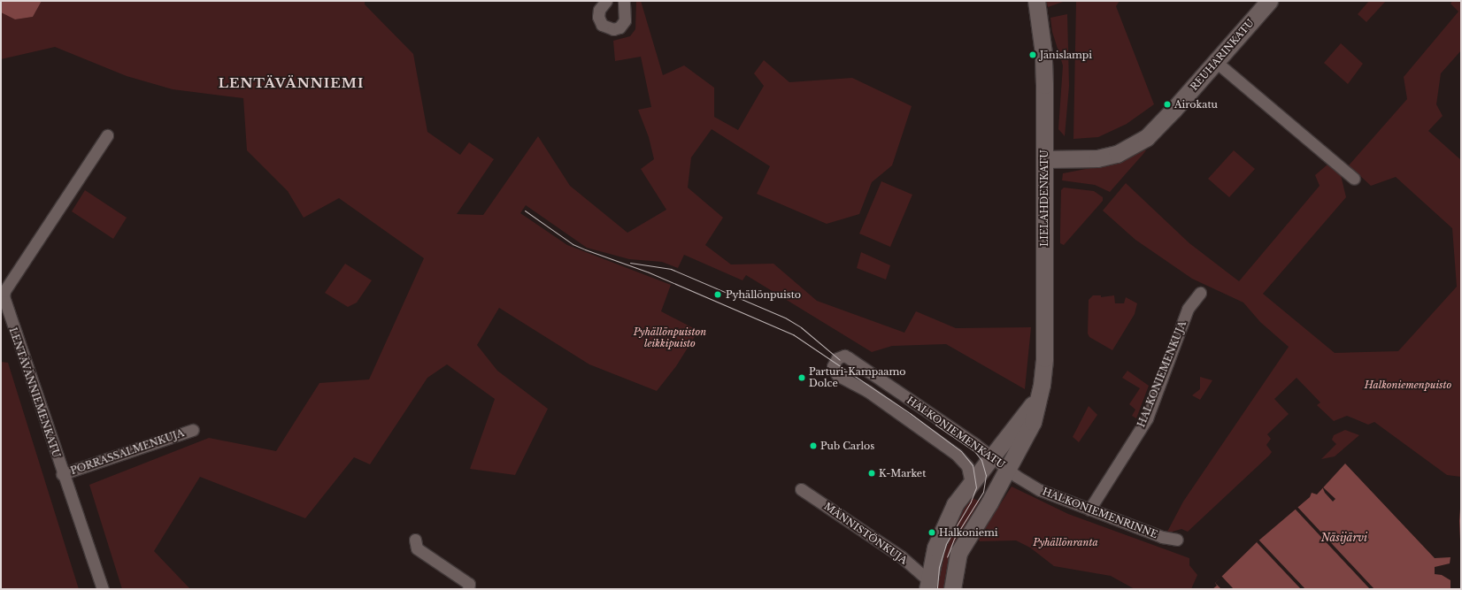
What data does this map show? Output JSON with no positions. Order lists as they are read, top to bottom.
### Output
{
  "streets": {
    "main road": ["REUHARINKATU", "LIELAHDENKATU"],
    "street": [
      "HALKONIEMENKUJA",
      "LENTÄVÄNNIEMENKATU",
      "HALKONIEMENKATU",
      "PORRASSALMENKUJA",
      "HALKONIEMENRINNE",
      "MÄNNISTÖNKUJA"
    ]
  },
  "crossings": [
    ["REUHARINKATU", "LIELAHDENKATU"],
    ["LIELAHDENKATU", "HALKONIEMENKATU"],
    ["LIELAHDENKATU", "HALKONIEMENRINNE"],
    ["HALKONIEMENKUJA", "HALKONIEMENRINNE"],
    ["LENTÄVÄNNIEMENKATU", "PORRASSALMENKUJA"],
    ["HALKONIEMENKATU", "HALKONIEMENRINNE"]
  ],
  "districts": ["LENTÄVÄNNIEMI"],
  "water": ["Näsijärvi"],
  "parks": ["Pyhällönpuiston leikkipuisto", "Halkoniemenpuisto", "Pyhällönranta"],
  "places": [
    "Jänislampi",
    "Airokatu",
    "Pyhällönpuisto",
    "Parturi-Kampaamo Dolce",
    "Pub Carlos",
    "K-Market",
    "Halkoniemi"
  ]
}
